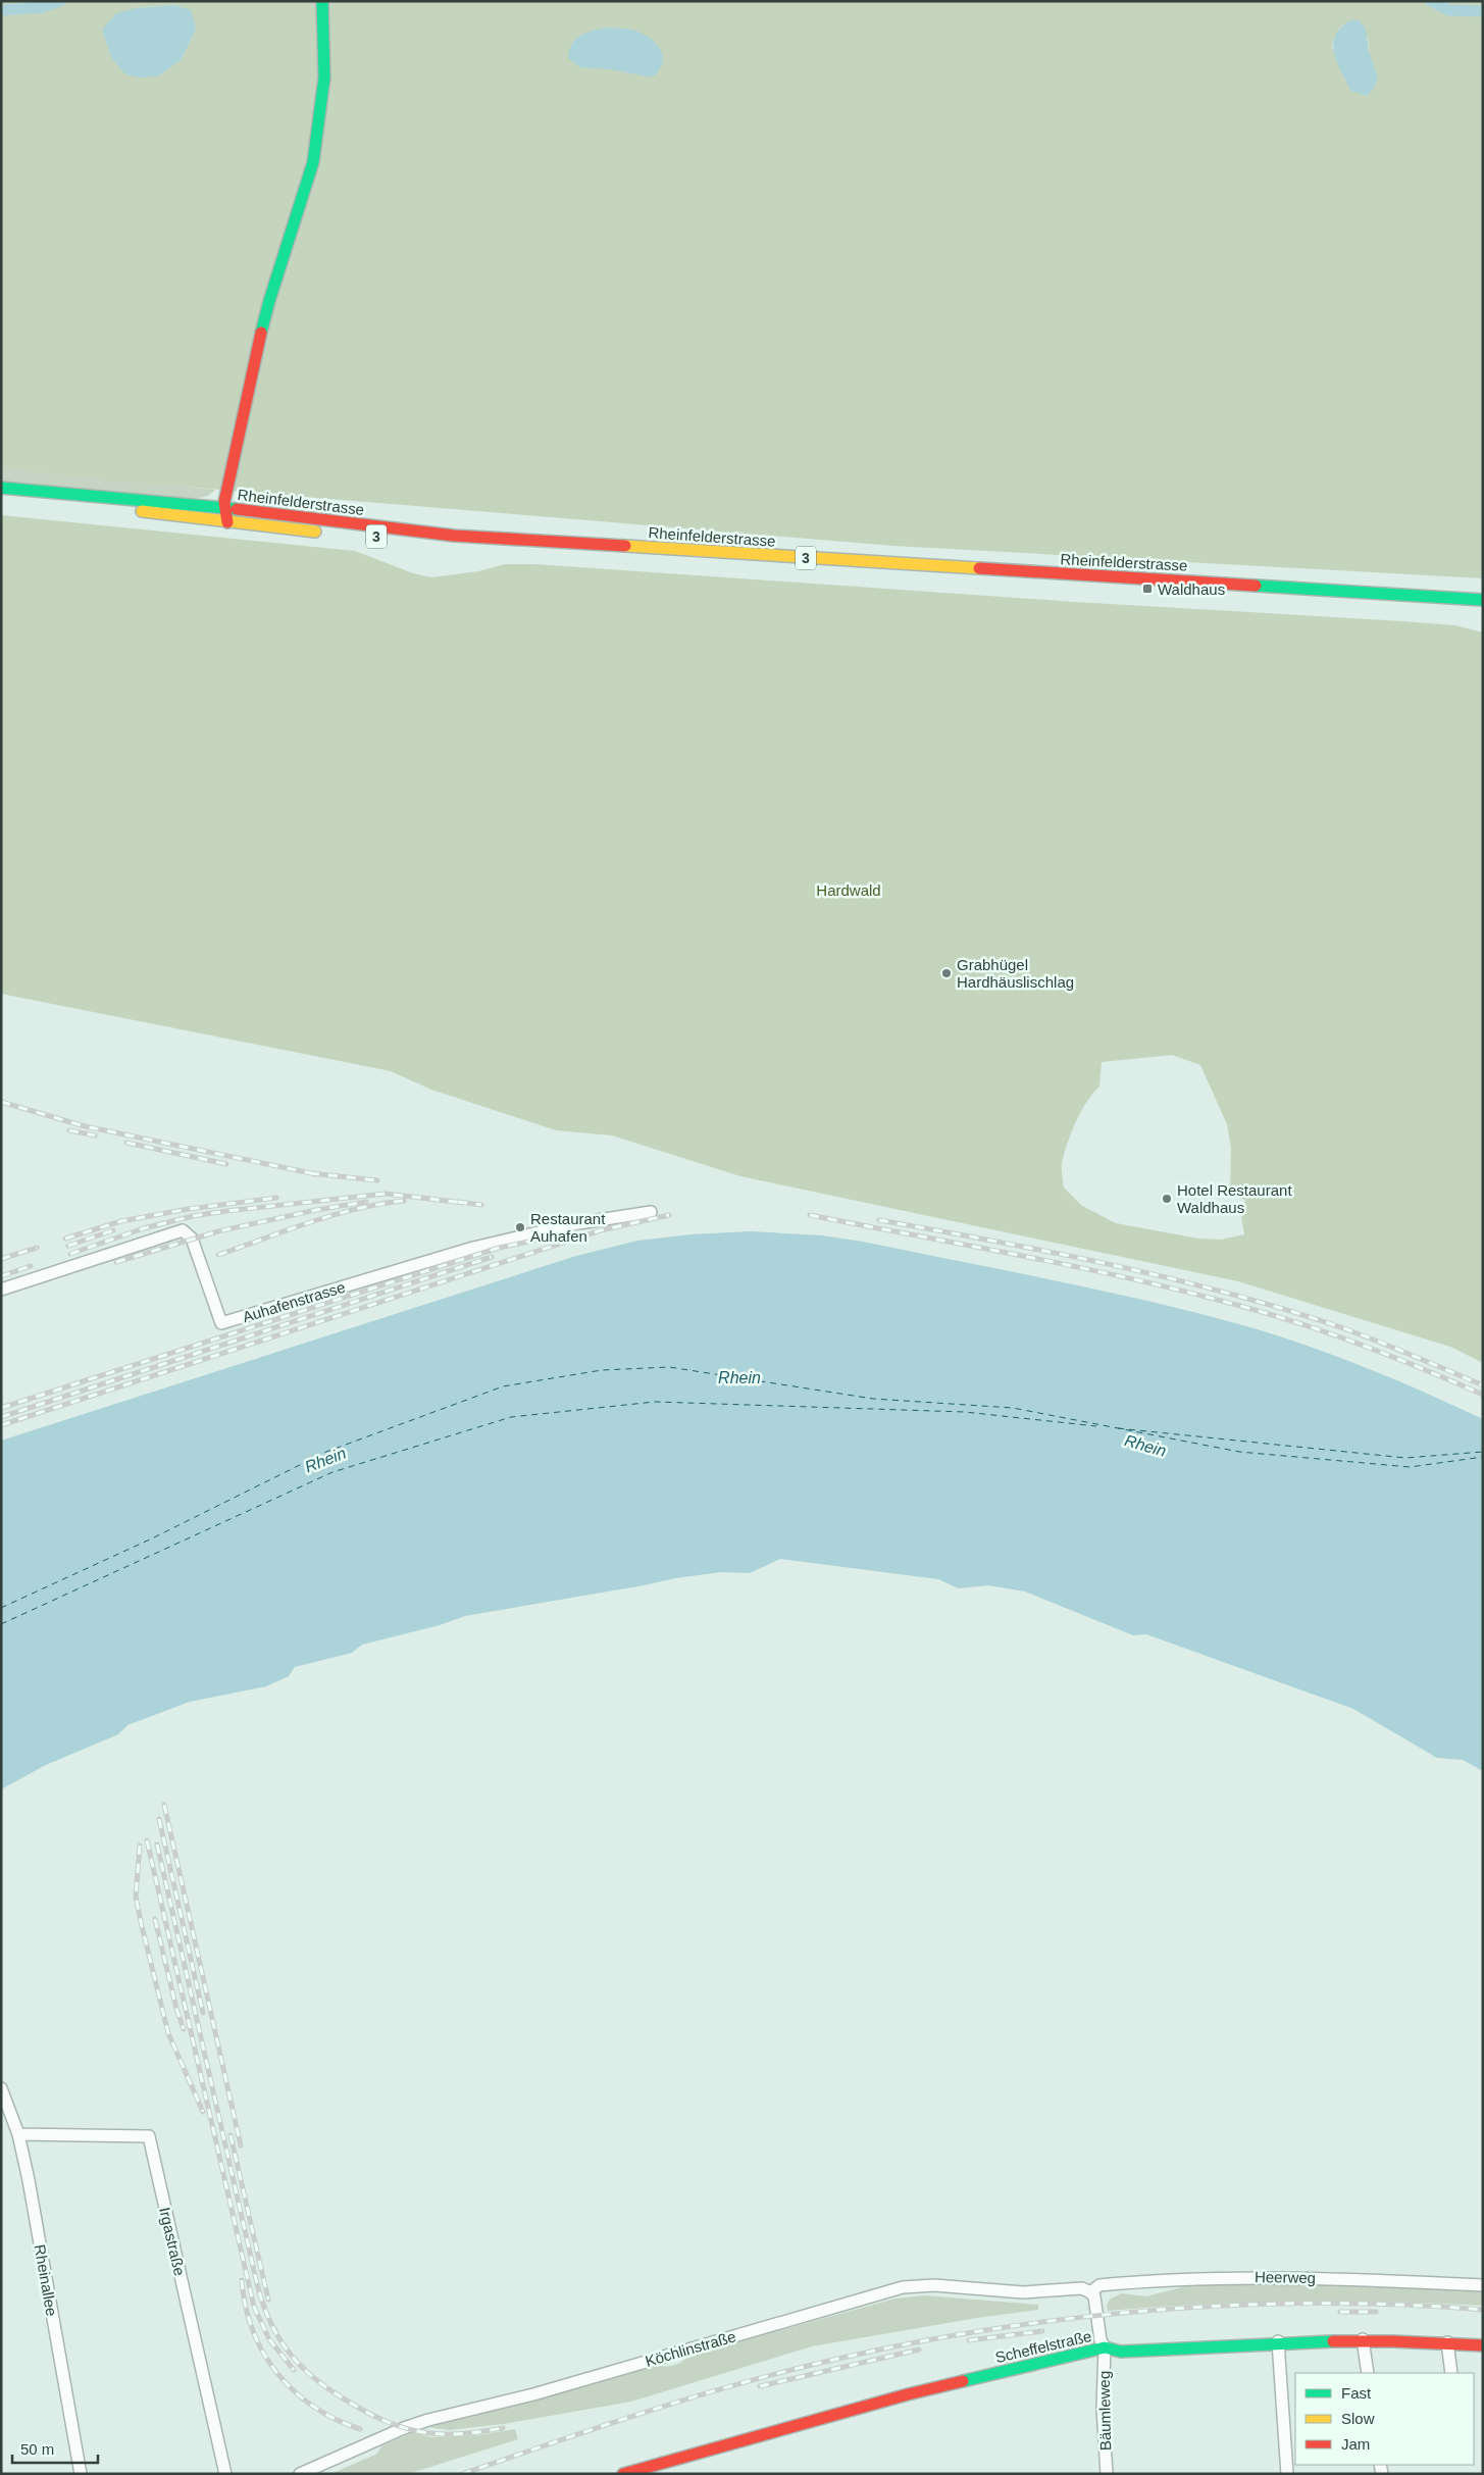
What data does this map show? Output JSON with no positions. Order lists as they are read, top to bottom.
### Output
{
  "streets": {
    "main road": ["Rheinfelderstrasse", "3", "Scheffelstraße"],
    "street": [
      "Auhafenstrasse",
      "Irgastraße",
      "Heerweg",
      "Rheinallee",
      "Köchlinstraße",
      "Bäumleweg"
    ]
  },
  "crossings": [
    ["Irgastraße", "Rheinallee"],
    ["Heerweg", "Köchlinstraße"],
    ["Scheffelstraße", "Bäumleweg"]
  ],
  "water": ["Rhein"],
  "parks": ["Hardwald"],
  "places": {
    "transit": ["Waldhaus"],
    "other": ["Grabhügel Hardhäuslischlag", "Hotel Restaurant Waldhaus", "Restaurant Auhafen"]
  },
  "legend": ["Fast", "Slow", "Jam"],
  "scale_bar": "50 m"
}
